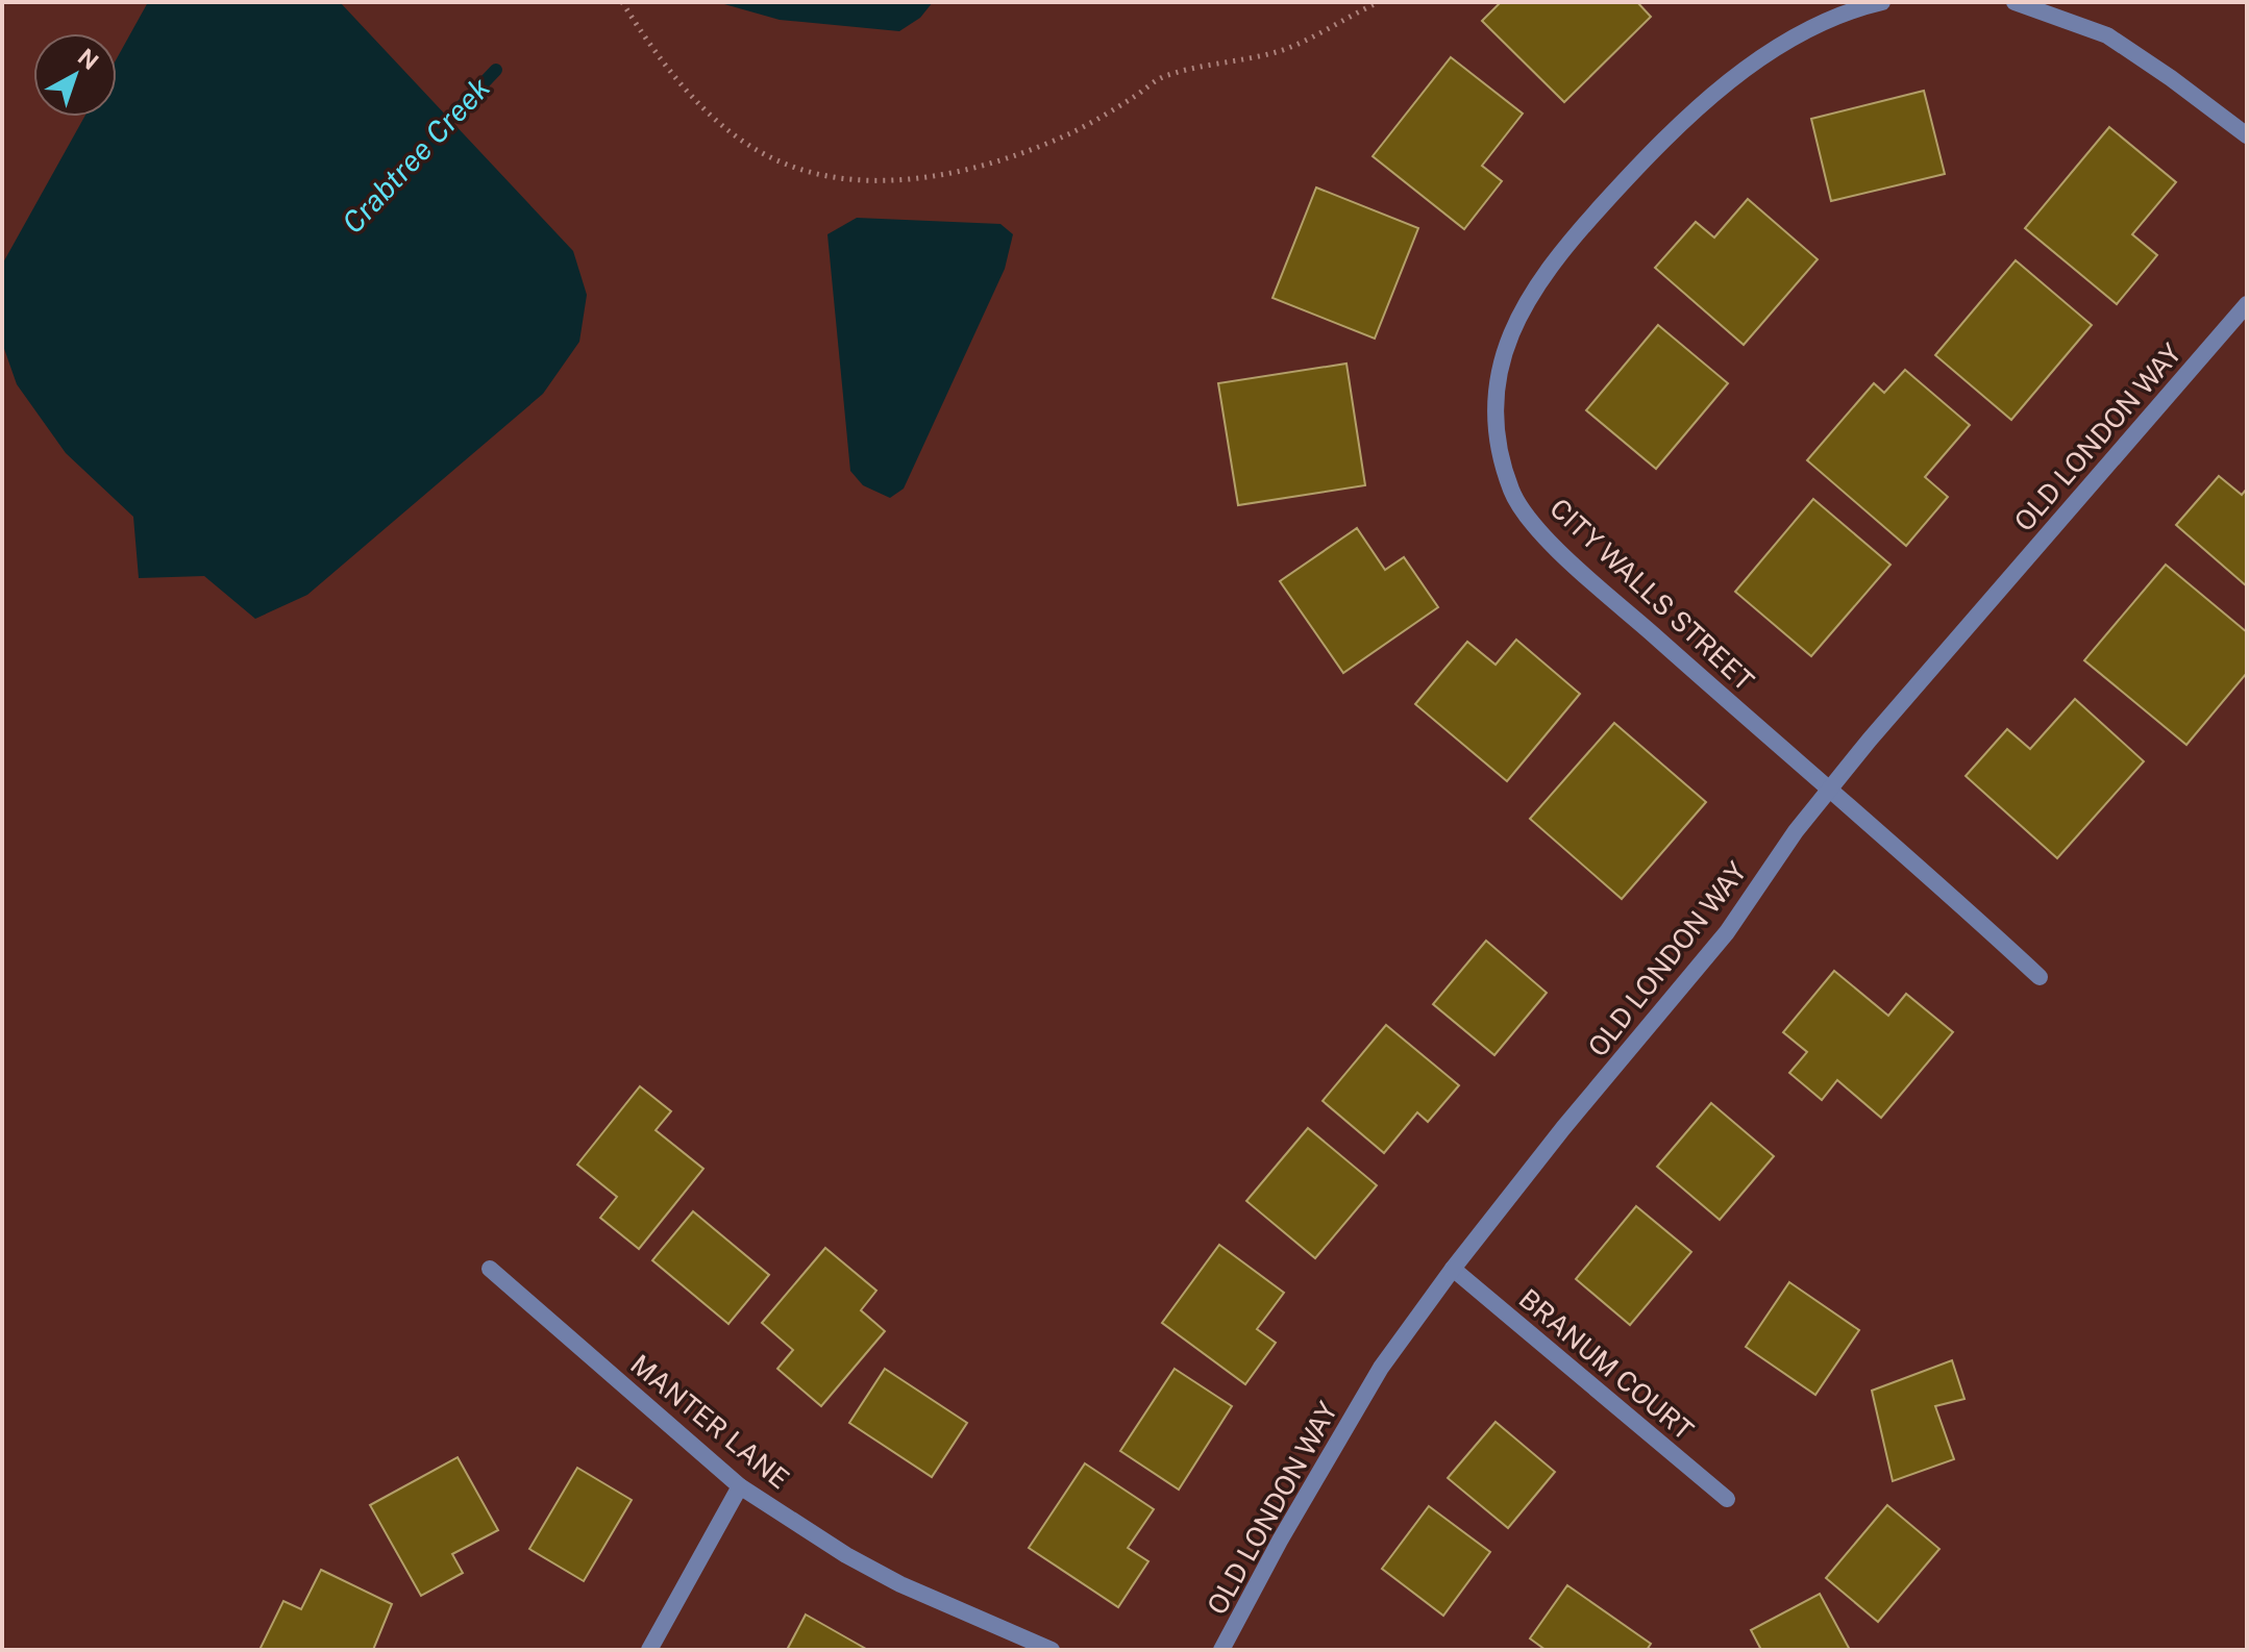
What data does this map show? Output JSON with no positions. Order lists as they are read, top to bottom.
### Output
{
  "streets": {
    "street": [
      "OLD LONDON WAY",
      "CITY WALLS STREET",
      "BRANUM COURT",
      "MANTER LANE"
    ]
  },
  "crossings": [
    ["OLD LONDON WAY", "CITY WALLS STREET"],
    ["OLD LONDON WAY", "BRANUM COURT"]
  ],
  "water": ["Crabtree Creek"],
  "north": "top right"
}
